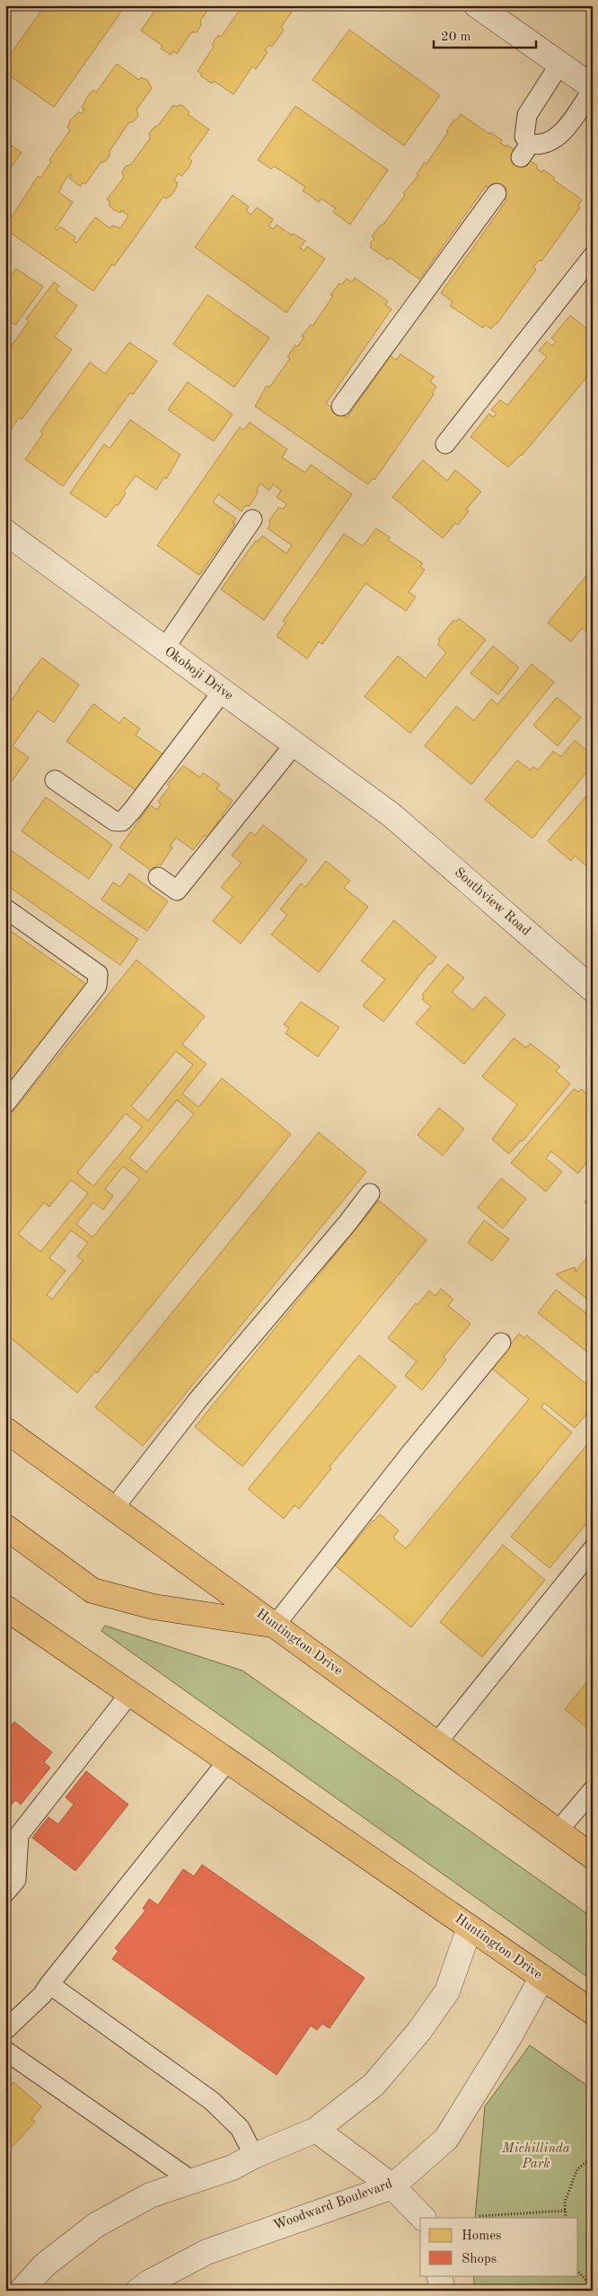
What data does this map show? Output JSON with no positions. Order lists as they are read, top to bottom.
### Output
{
  "streets": {
    "main road": ["Huntington Drive"],
    "street": ["Okoboji Drive", "Southview Road", "Woodward Boulevard"]
  },
  "crossings": [
    ["Okoboji Drive", "Southview Road"],
    ["Huntington Drive", "Woodward Boulevard"]
  ],
  "parks": ["Michillinda Park"],
  "legend": ["Homes", "Shops"],
  "scale_bar": "20 m"
}
